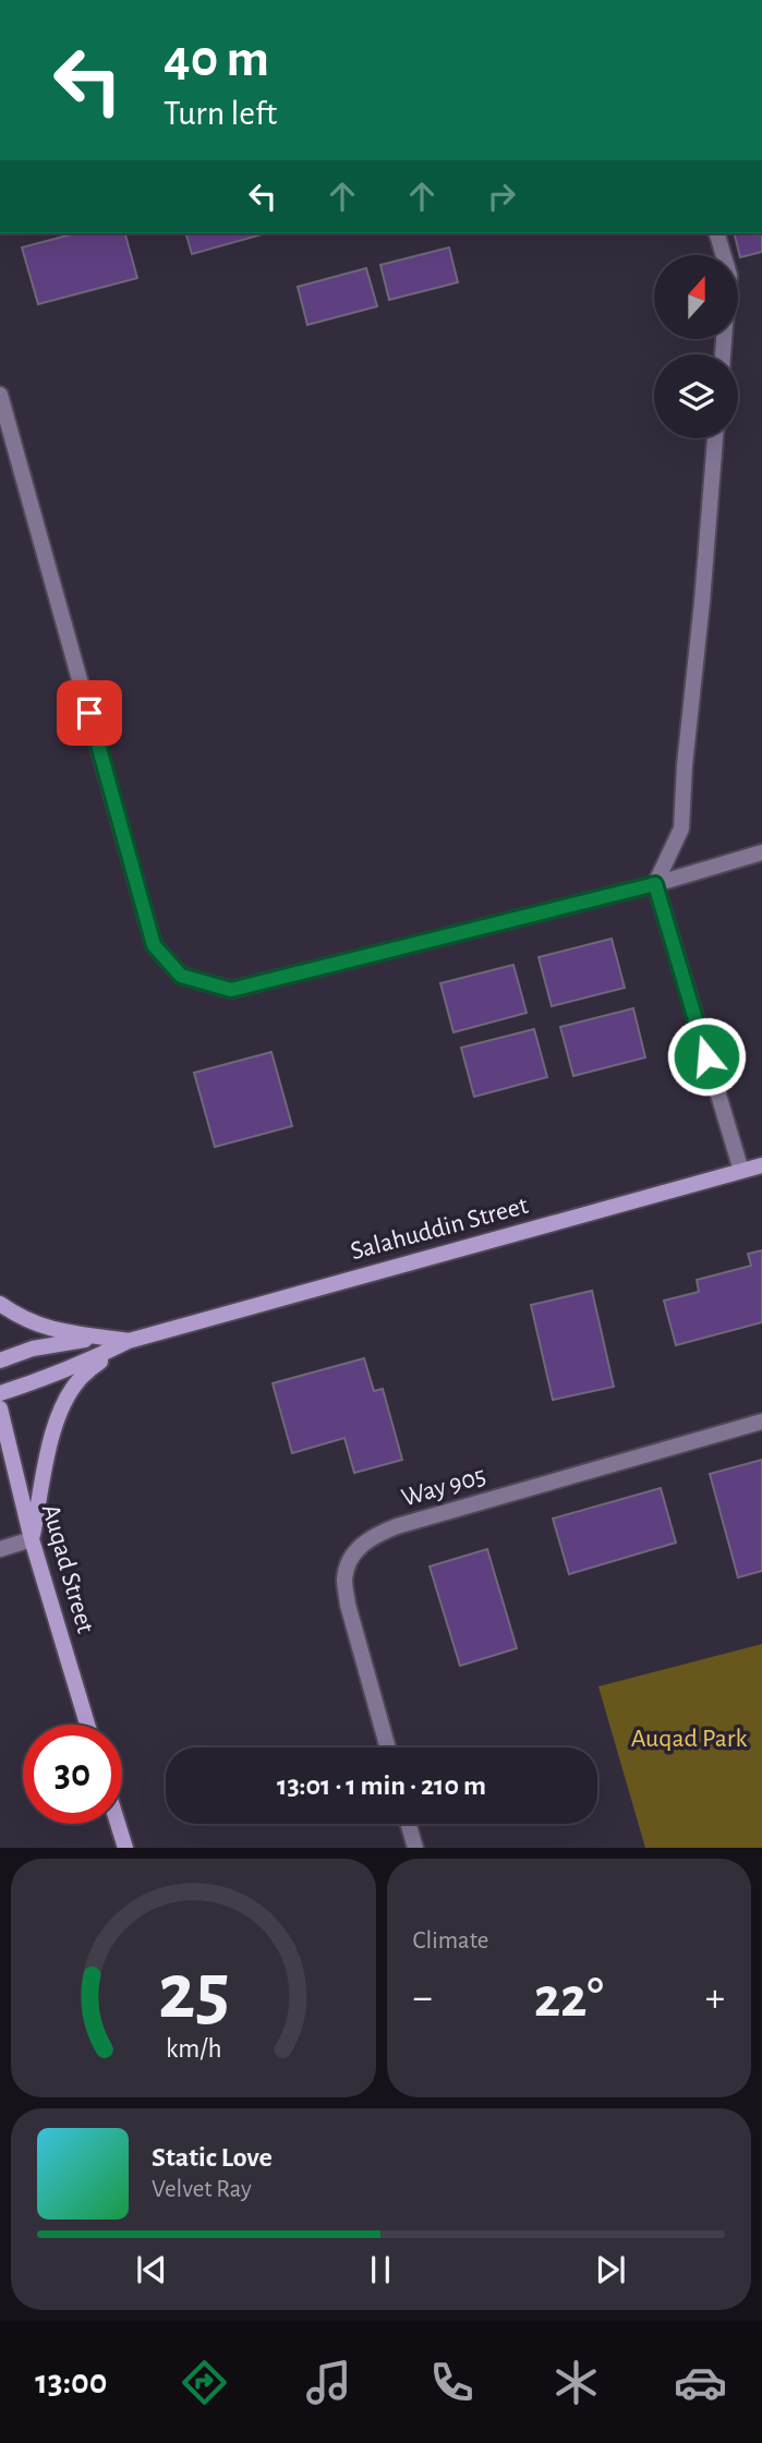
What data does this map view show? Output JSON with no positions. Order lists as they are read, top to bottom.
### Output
{
  "streets": {
    "street": ["Salahuddin Street", "Way 905", "Auqad Street"]
  },
  "parks": ["Auqad Park"],
  "north": "top",
  "page": {
    "turn": ["40 m", "Turn left"],
    "limit": "30",
    "trip": "13:01 · 1 min · 210 m",
    "tile": "Climate",
    "heat": ["−", "22°", "+"],
    "song": ["Static Love", "Velvet Ray"],
    "tabs": "13:00",
    "gauge": ["25", "km/h"]
  }
}
